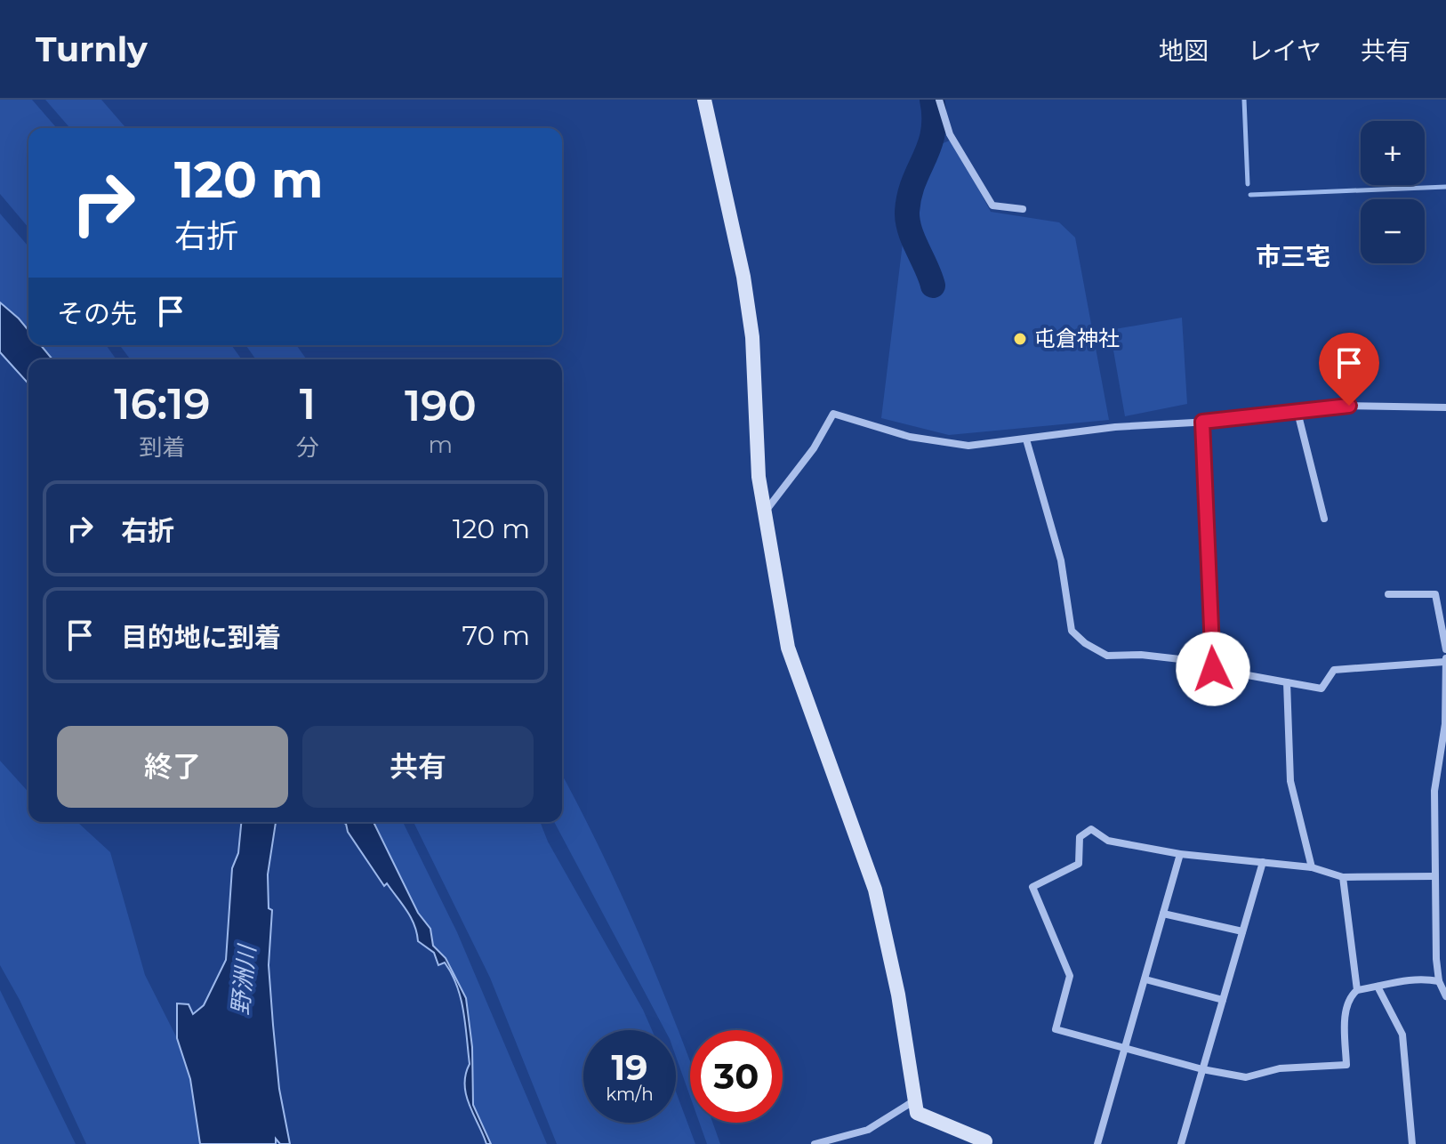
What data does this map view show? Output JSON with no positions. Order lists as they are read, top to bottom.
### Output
{
  "districts": ["市三宅"],
  "water": ["野洲川"],
  "places": ["屯倉神社"],
  "page": {
    "header": "Turnly",
    "nav": ["地図", "レイヤ", "共有"],
    "map_buttons": ["+", "−"],
    "turn": ["120 m", "右折"],
    "then": "その先",
    "eta": [
      "16:19",
      "到着",
      "1",
      "分",
      "190",
      "m"
    ],
    "list": [
      {
        "name": "右折",
        "value": "120 m"
      },
      {
        "name": "目的地に到着",
        "value": "70 m"
      }
    ],
    "buttons": ["終了", "共有"],
    "speed": "19 km/h",
    "limit": "30"
  }
}
